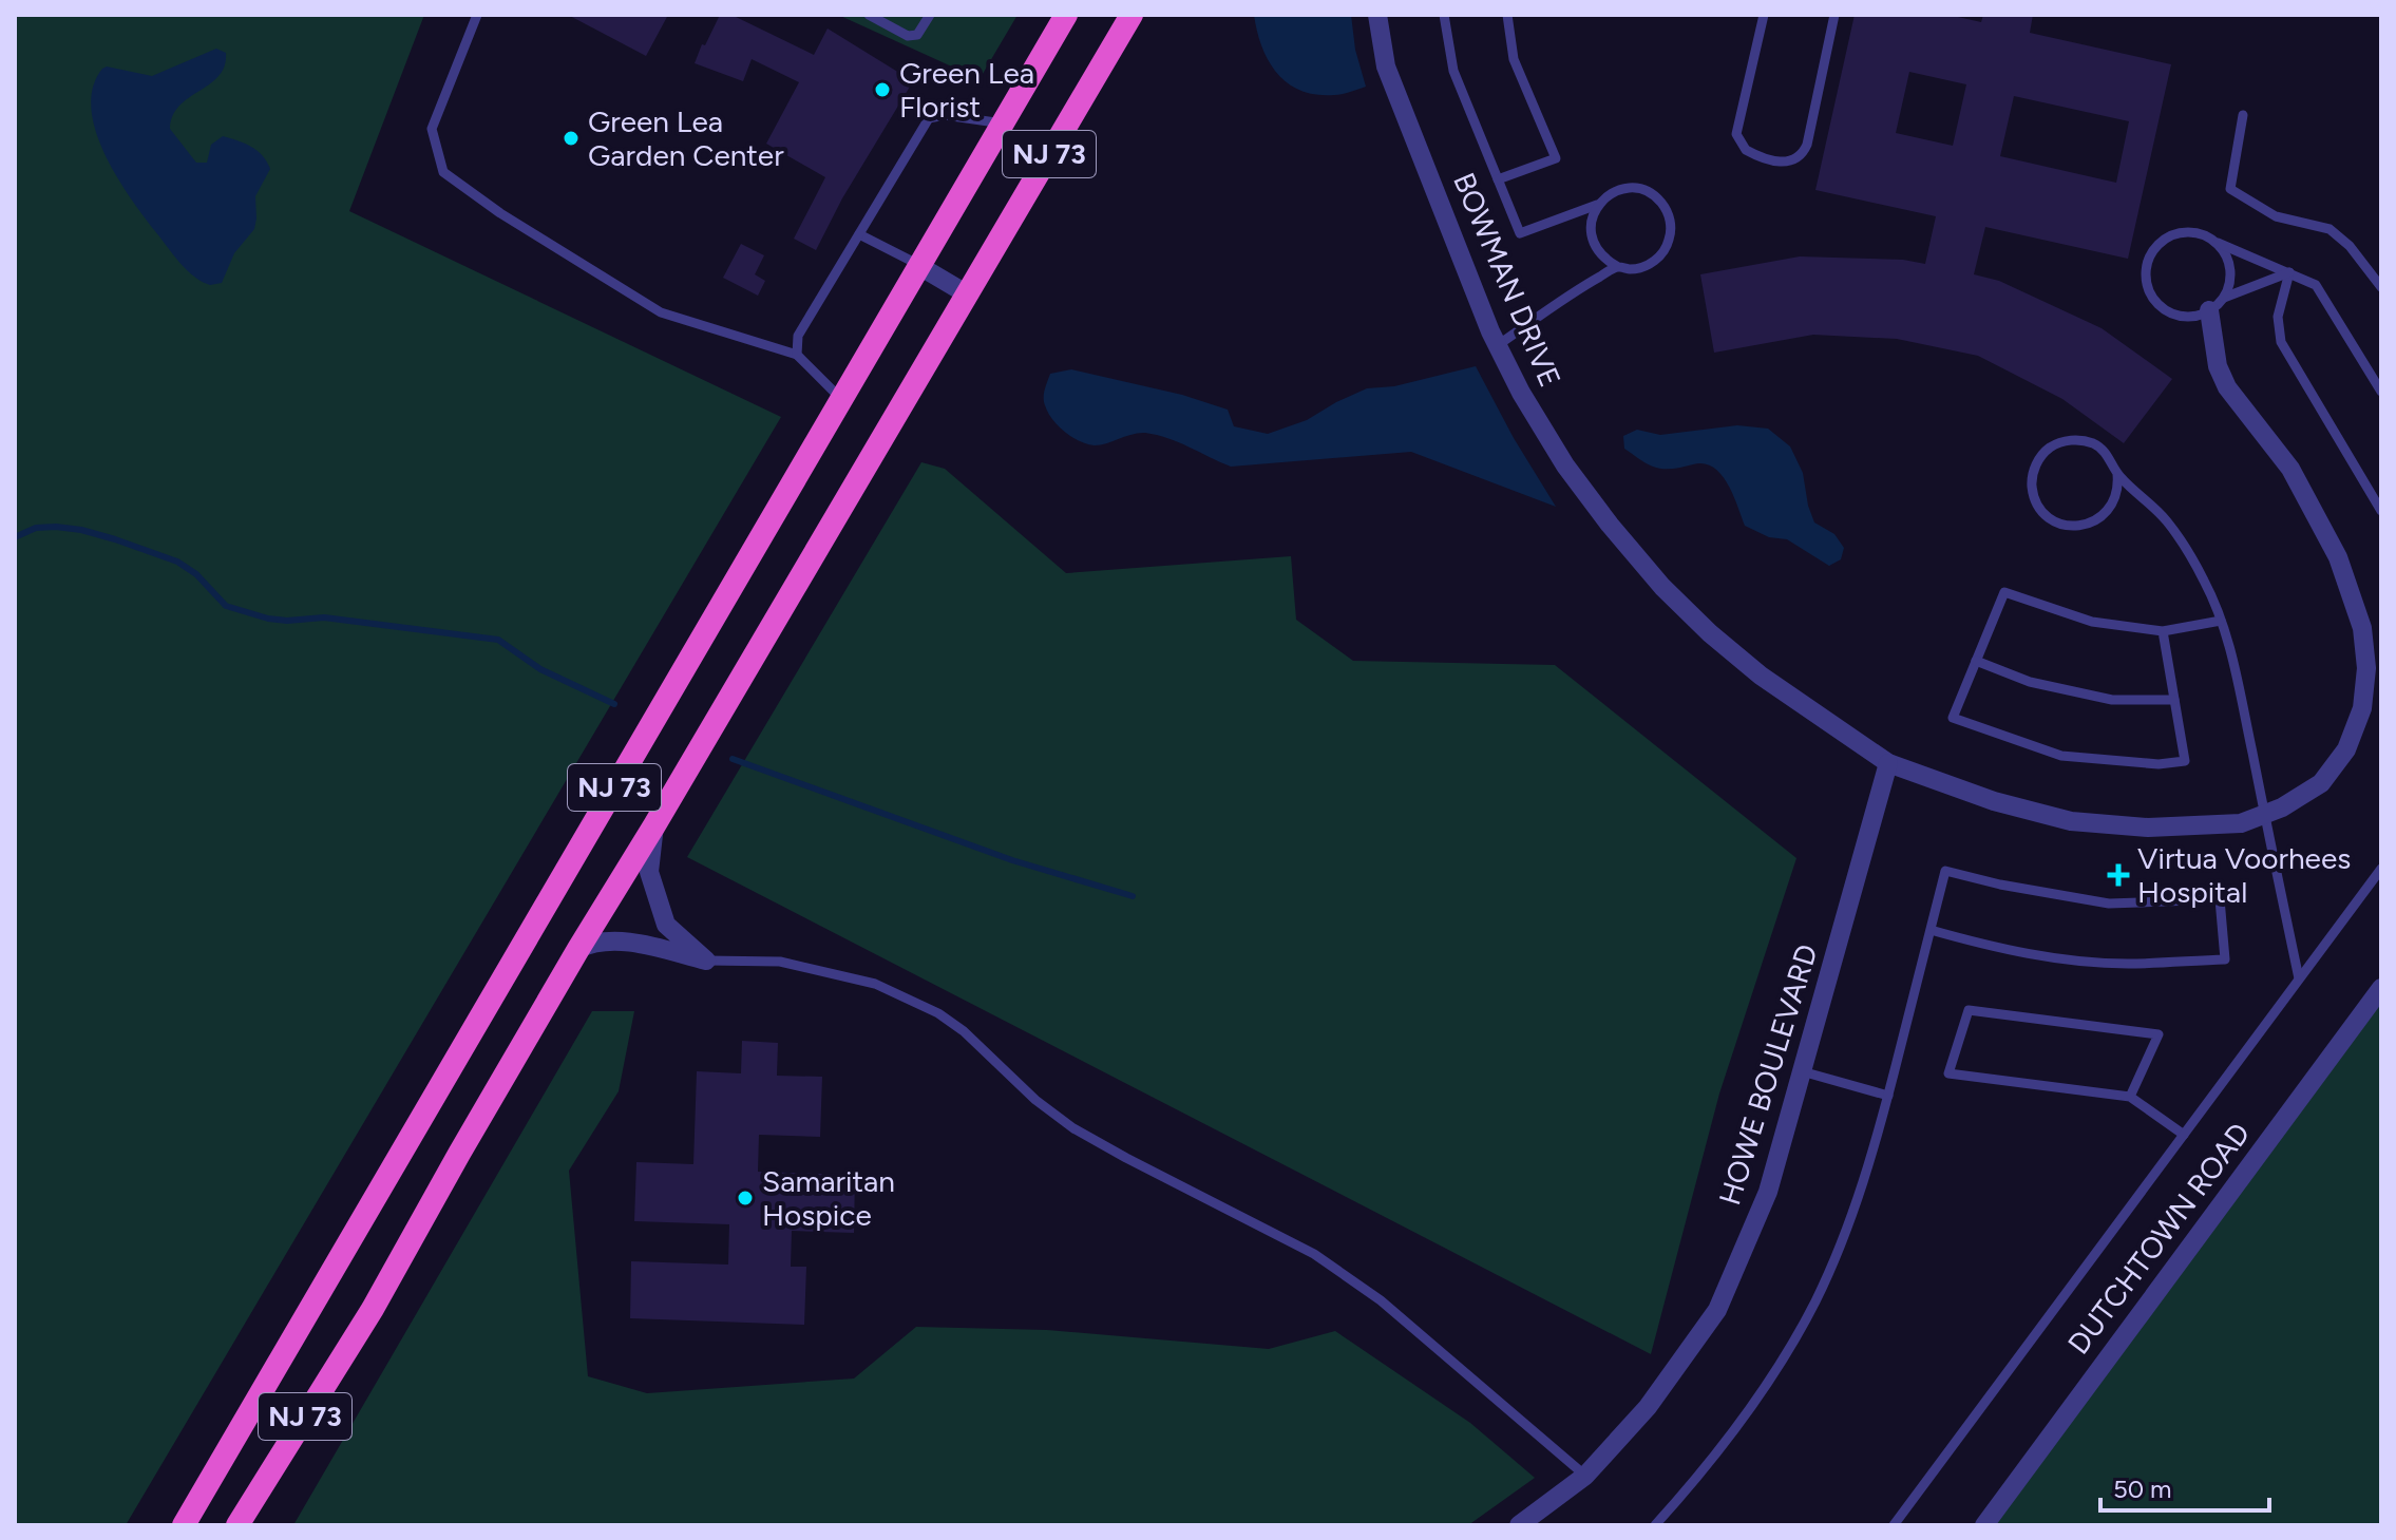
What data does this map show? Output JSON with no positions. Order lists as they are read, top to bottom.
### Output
{
  "streets": {
    "highway": ["NJ 73"],
    "street": ["BOWMAN DRIVE", "HOWE BOULEVARD", "DUTCHTOWN ROAD"]
  },
  "crossings": [
    ["BOWMAN DRIVE", "HOWE BOULEVARD"]
  ],
  "places": {
    "other": ["Green Lea Florist", "Green Lea Garden Center", "Samaritan Hospice"],
    "health": ["Virtua Voorhees Hospital"]
  },
  "scale_bar": "50 m"
}
